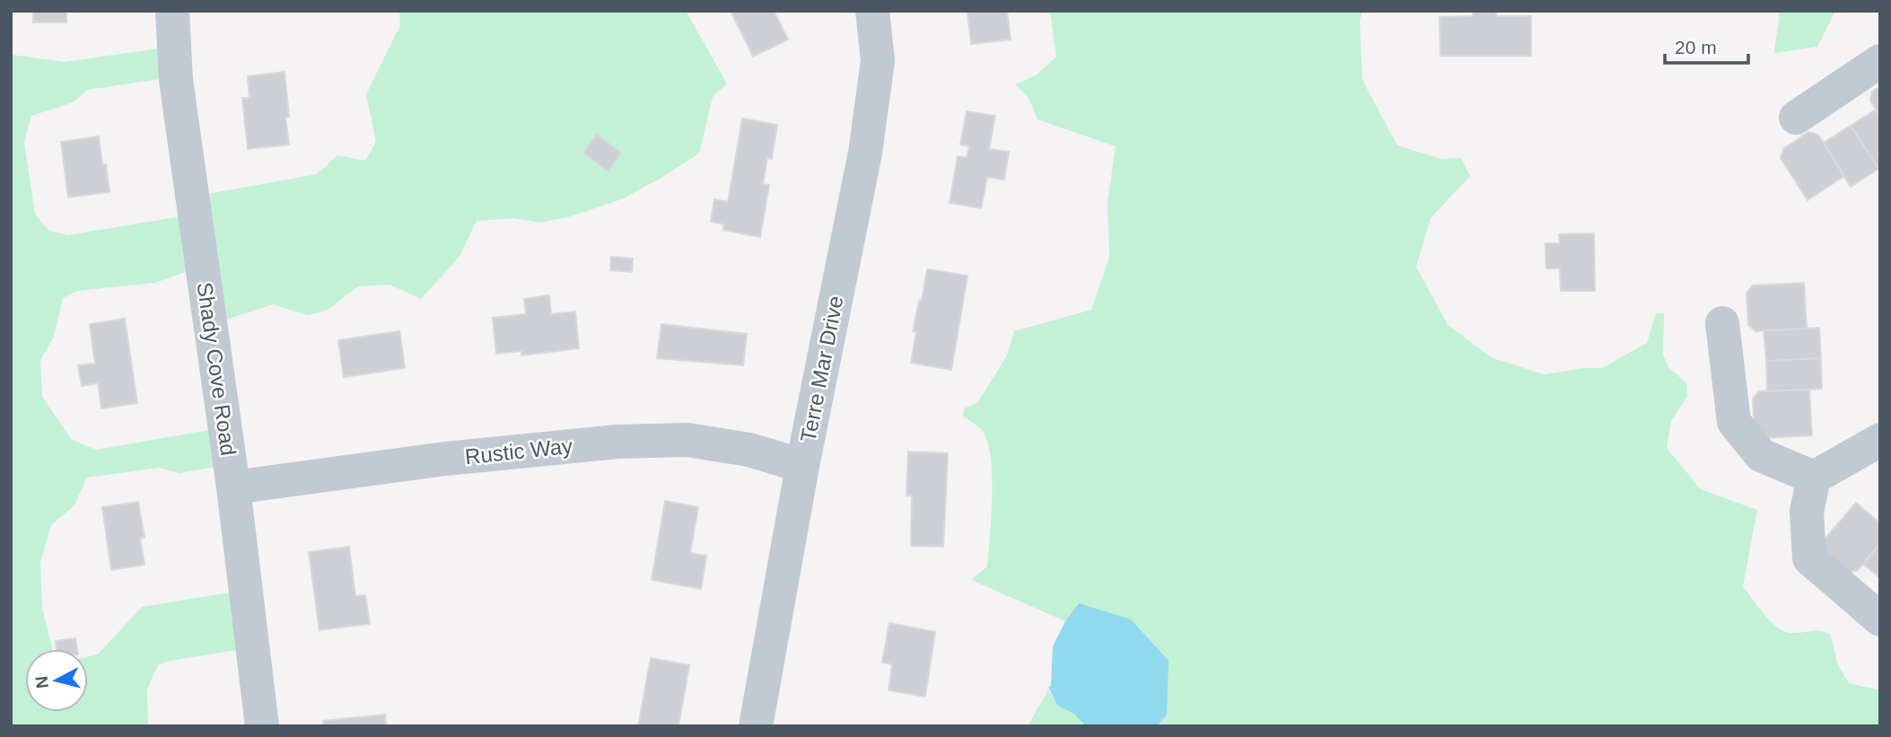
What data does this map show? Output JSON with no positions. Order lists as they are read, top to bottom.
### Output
{
  "streets": {
    "street": ["Shady Cove Road", "Terre Mar Drive", "Rustic Way"]
  },
  "crossings": [
    ["Shady Cove Road", "Rustic Way"],
    ["Terre Mar Drive", "Rustic Way"]
  ],
  "scale_bar": "20 m",
  "north": "left"
}
